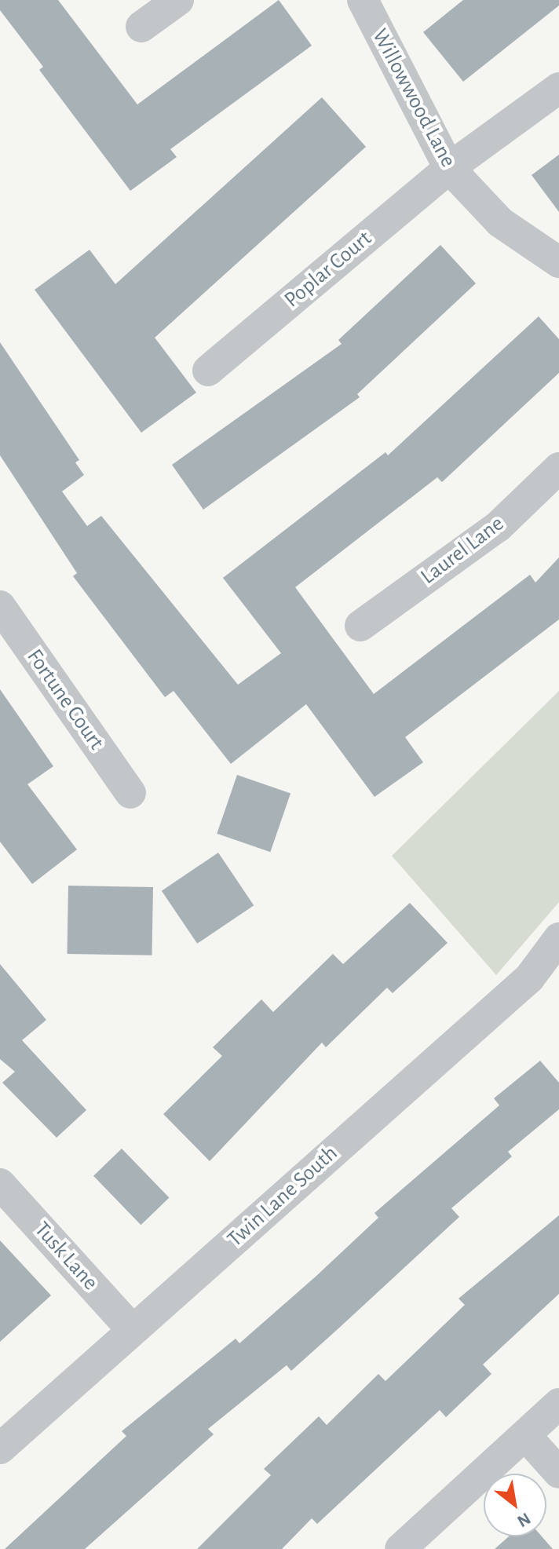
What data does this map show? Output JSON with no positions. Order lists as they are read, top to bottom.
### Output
{
  "streets": {
    "street": [
      "Willowwood Lane",
      "Poplar Court",
      "Laurel Lane",
      "Fortune Court",
      "Twin Lane South",
      "Tusk Lane"
    ]
  },
  "crossings": [
    ["Willowwood Lane", "Poplar Court"],
    ["Twin Lane South", "Tusk Lane"]
  ],
  "north": "bottom right"
}
